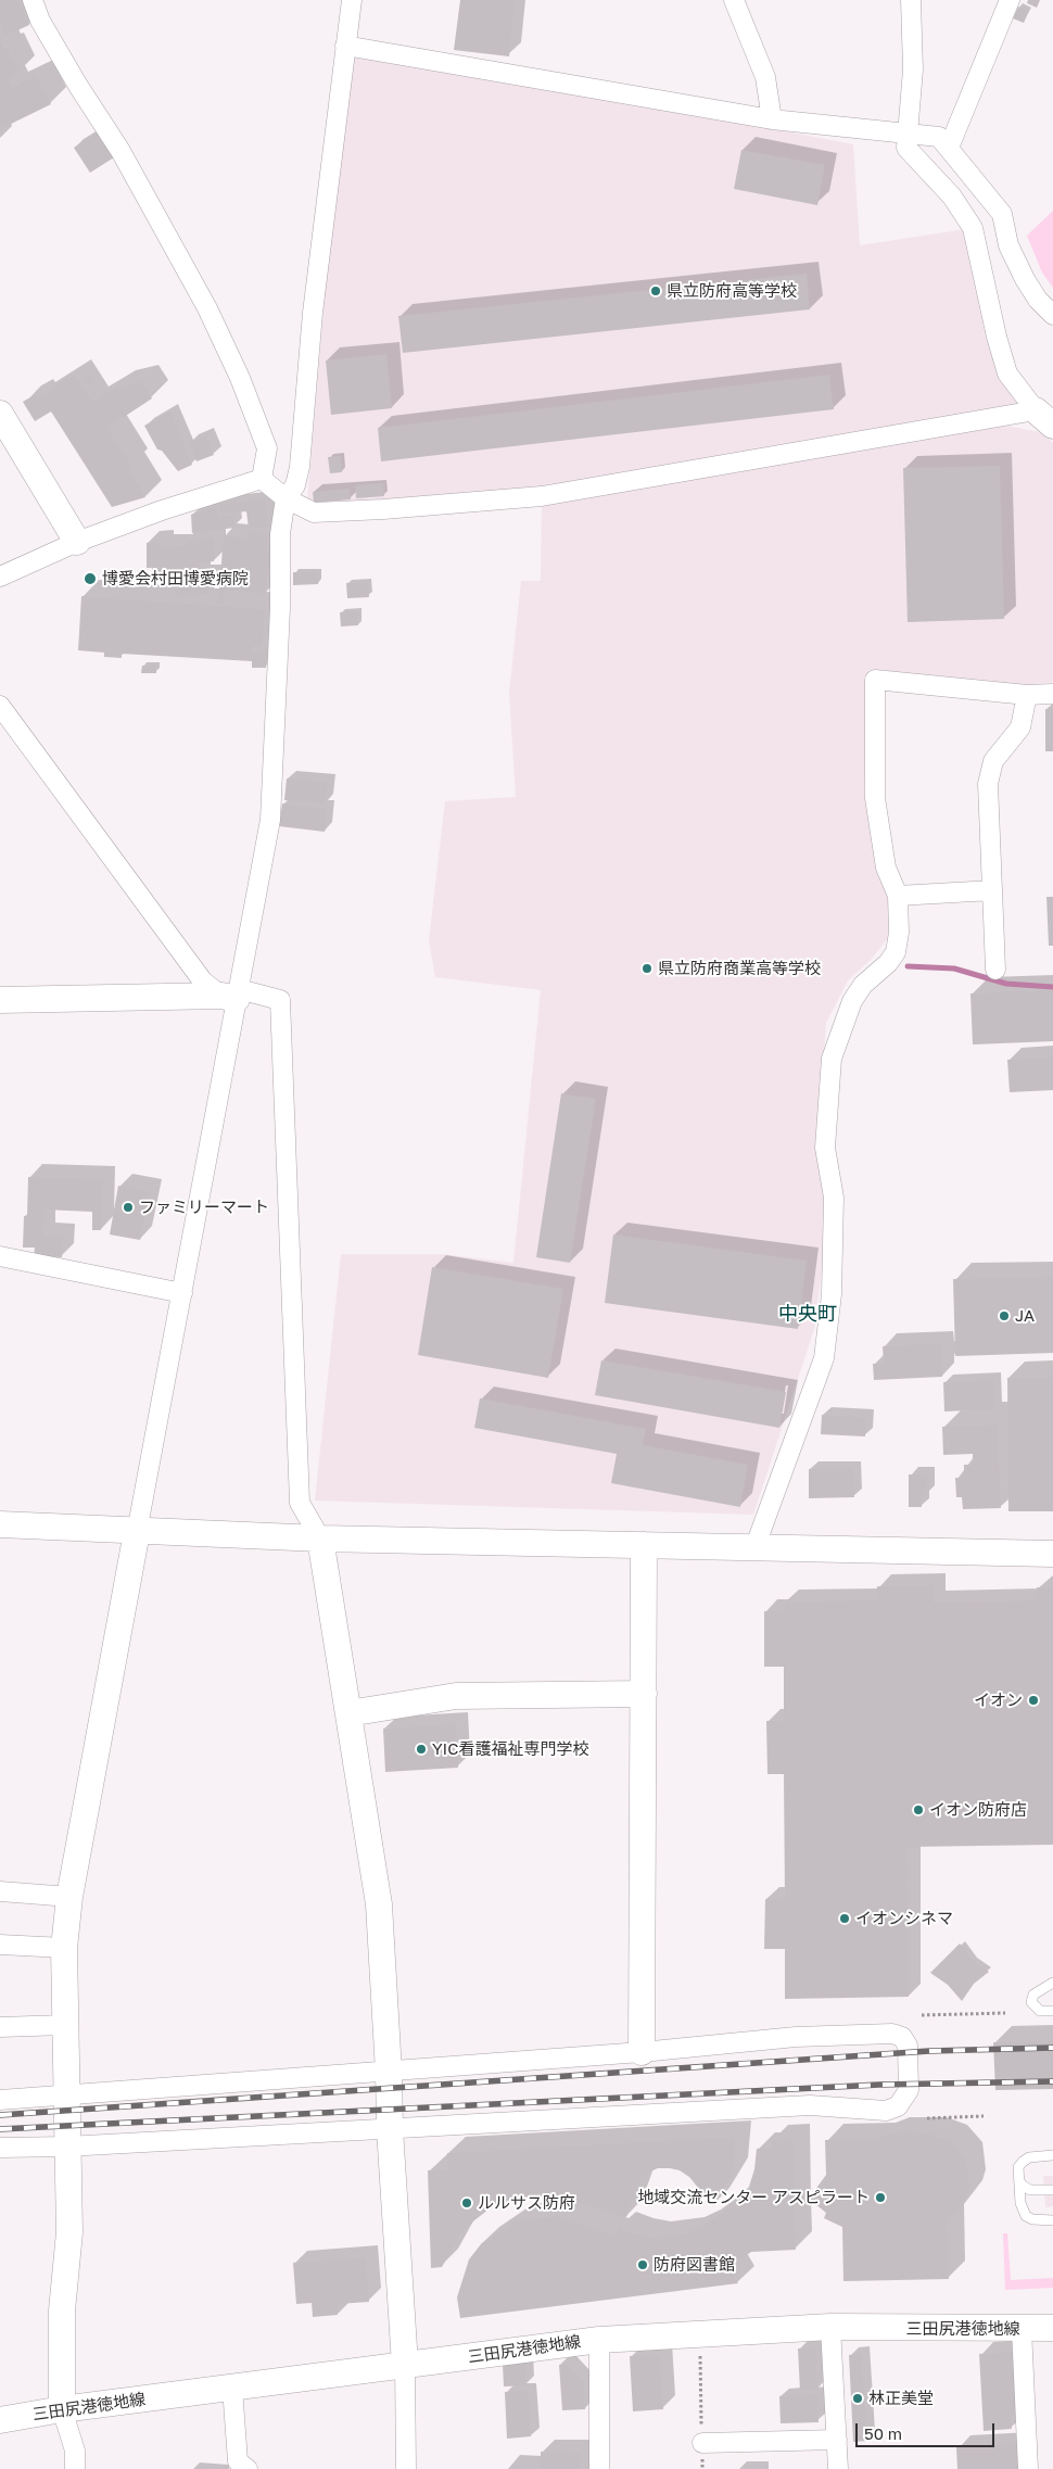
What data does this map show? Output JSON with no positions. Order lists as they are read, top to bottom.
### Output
{
  "streets": {
    "street": ["三田尻港徳地線"]
  },
  "districts": ["中央町"],
  "places": [
    "県立防府高等学校",
    "博愛会村田博愛病院",
    "県立防府商業高等学校",
    "ファミリーマート",
    "JA",
    "イオン",
    "YIC看護福祉専門学校",
    "イオン防府店",
    "イオンシネマ",
    "地域交流センター アスピラート",
    "ルルサス防府",
    "防府図書館",
    "林正美堂"
  ],
  "scale_bar": "50 m"
}
